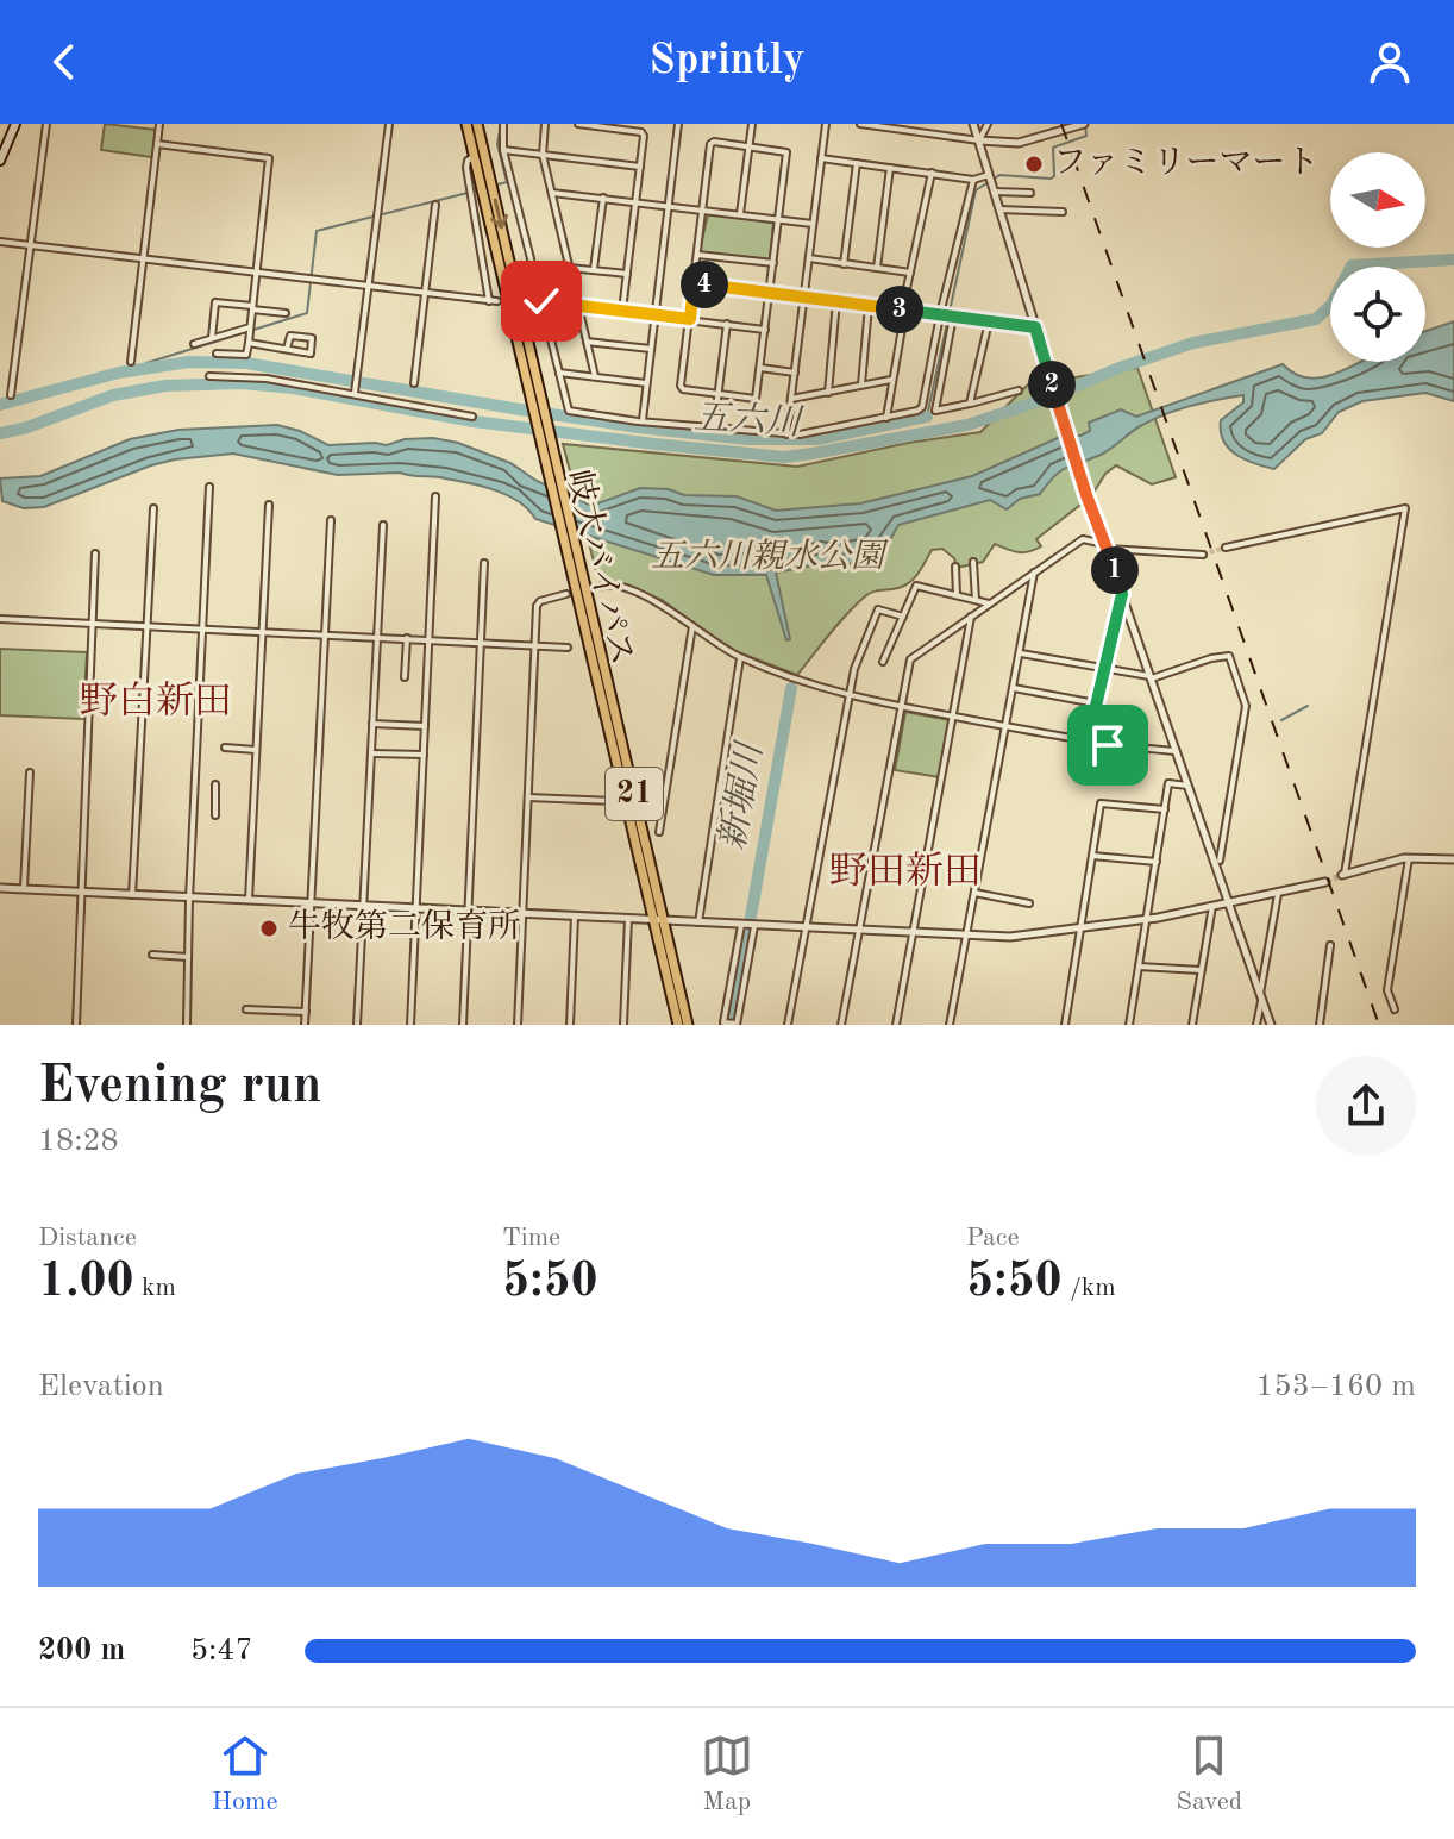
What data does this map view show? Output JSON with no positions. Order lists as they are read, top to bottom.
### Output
{
  "streets": {
    "highway": ["岐大バイパス", "21"]
  },
  "districts": ["野白新田", "野田新田"],
  "water": ["五六川", "新堀川"],
  "parks": ["五六川親水公園"],
  "places": ["ファミリーマート", "牛牧第二保育所"],
  "north": "right",
  "page": {
    "header": "Sprintly",
    "pins": [
      "4",
      "3",
      "2",
      "1"
    ],
    "heading": ["Evening run", "18:28"],
    "stats": [
      ["Distance", "1.00 km"],
      ["Time", "5:50"],
      ["Pace", "5:50 /km"]
    ],
    "chart": ["Elevation", "153–160 m"],
    "list": [
      {
        "name": "200 m",
        "note": "5:47"
      }
    ],
    "tabs": ["Home", "Map", "Saved"]
  }
}
